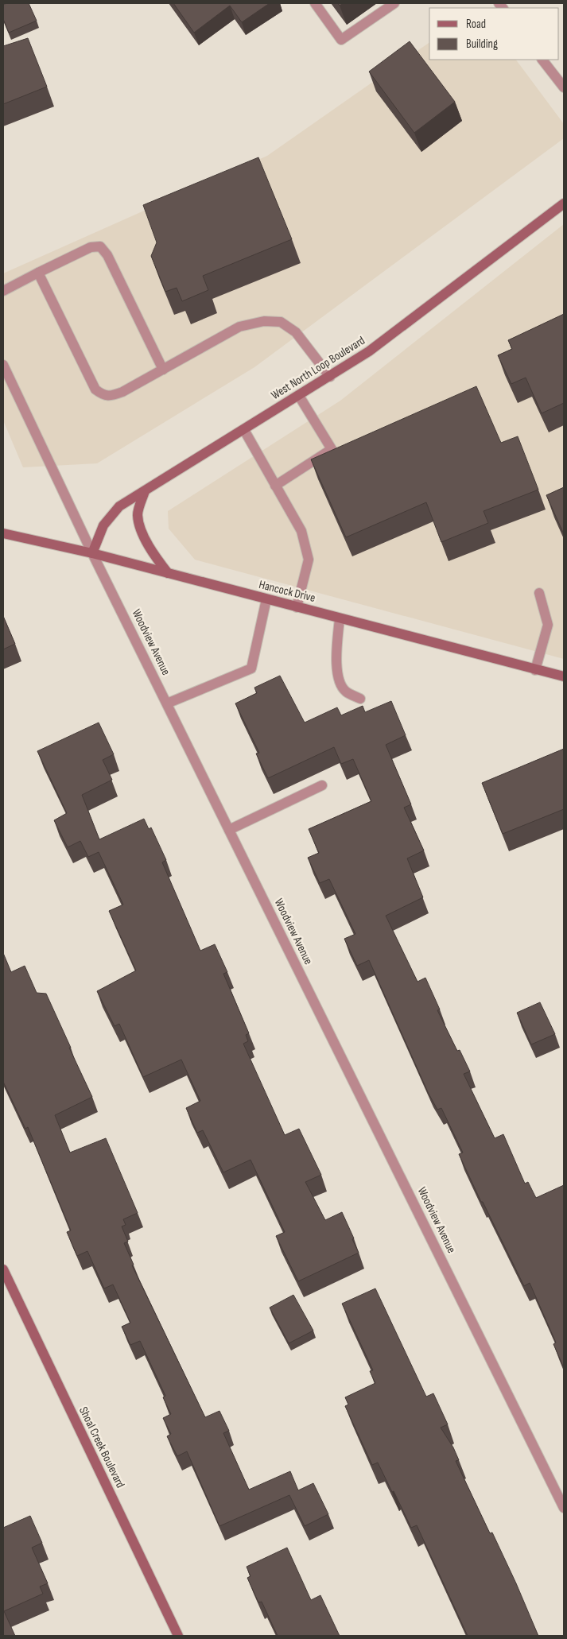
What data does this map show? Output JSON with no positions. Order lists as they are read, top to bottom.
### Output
{
  "streets": {
    "street": [
      "West North Loop Boulevard",
      "Hancock Drive",
      "Woodview Avenue",
      "Shoal Creek Boulevard"
    ]
  },
  "crossings": [
    ["West North Loop Boulevard", "Hancock Drive"],
    ["West North Loop Boulevard", "Woodview Avenue"],
    ["Hancock Drive", "Woodview Avenue"]
  ],
  "legend": ["Road", "Building"]
}
